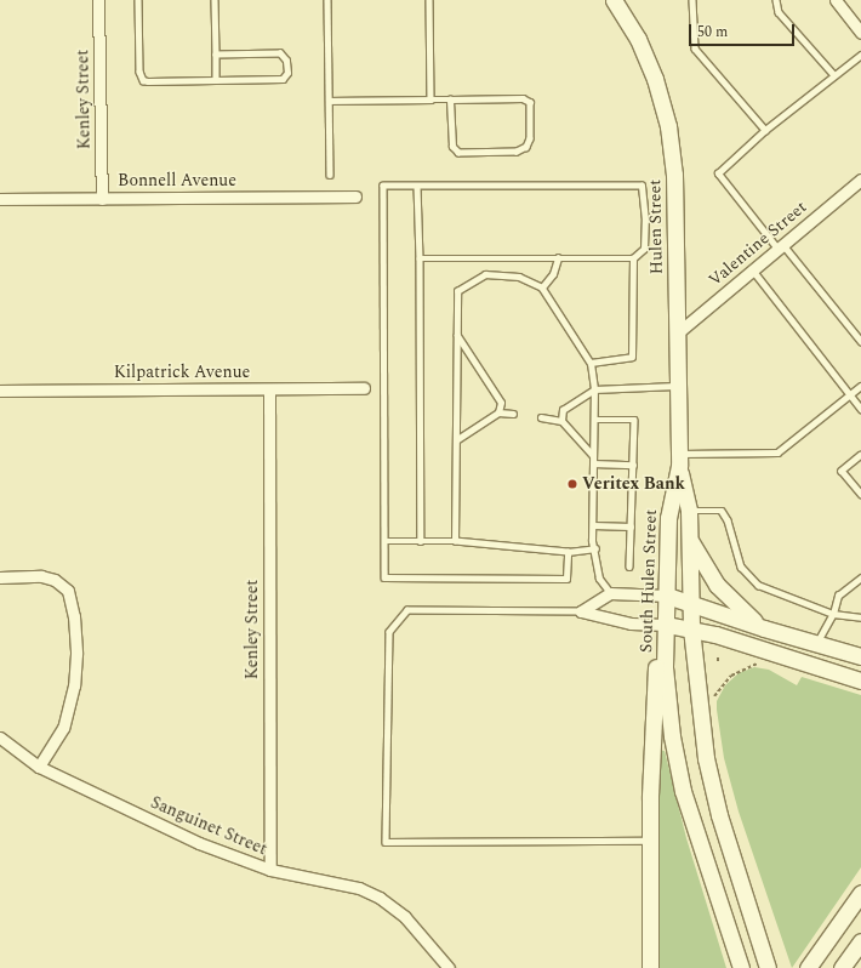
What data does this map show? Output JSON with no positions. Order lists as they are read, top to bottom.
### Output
{
  "streets": {
    "main road": ["Hulen Street", "South Hulen Street"],
    "street": [
      "Kenley Street",
      "Bonnell Avenue",
      "Valentine Street",
      "Kilpatrick Avenue",
      "Sanguinet Street"
    ]
  },
  "crossings": [
    ["Kenley Street", "Bonnell Avenue"],
    ["Kenley Street", "Kilpatrick Avenue"],
    ["Kenley Street", "Sanguinet Street"],
    ["Hulen Street", "Valentine Street"],
    ["Hulen Street", "South Hulen Street"]
  ],
  "places": ["Veritex Bank"],
  "scale_bar": "50 m"
}
